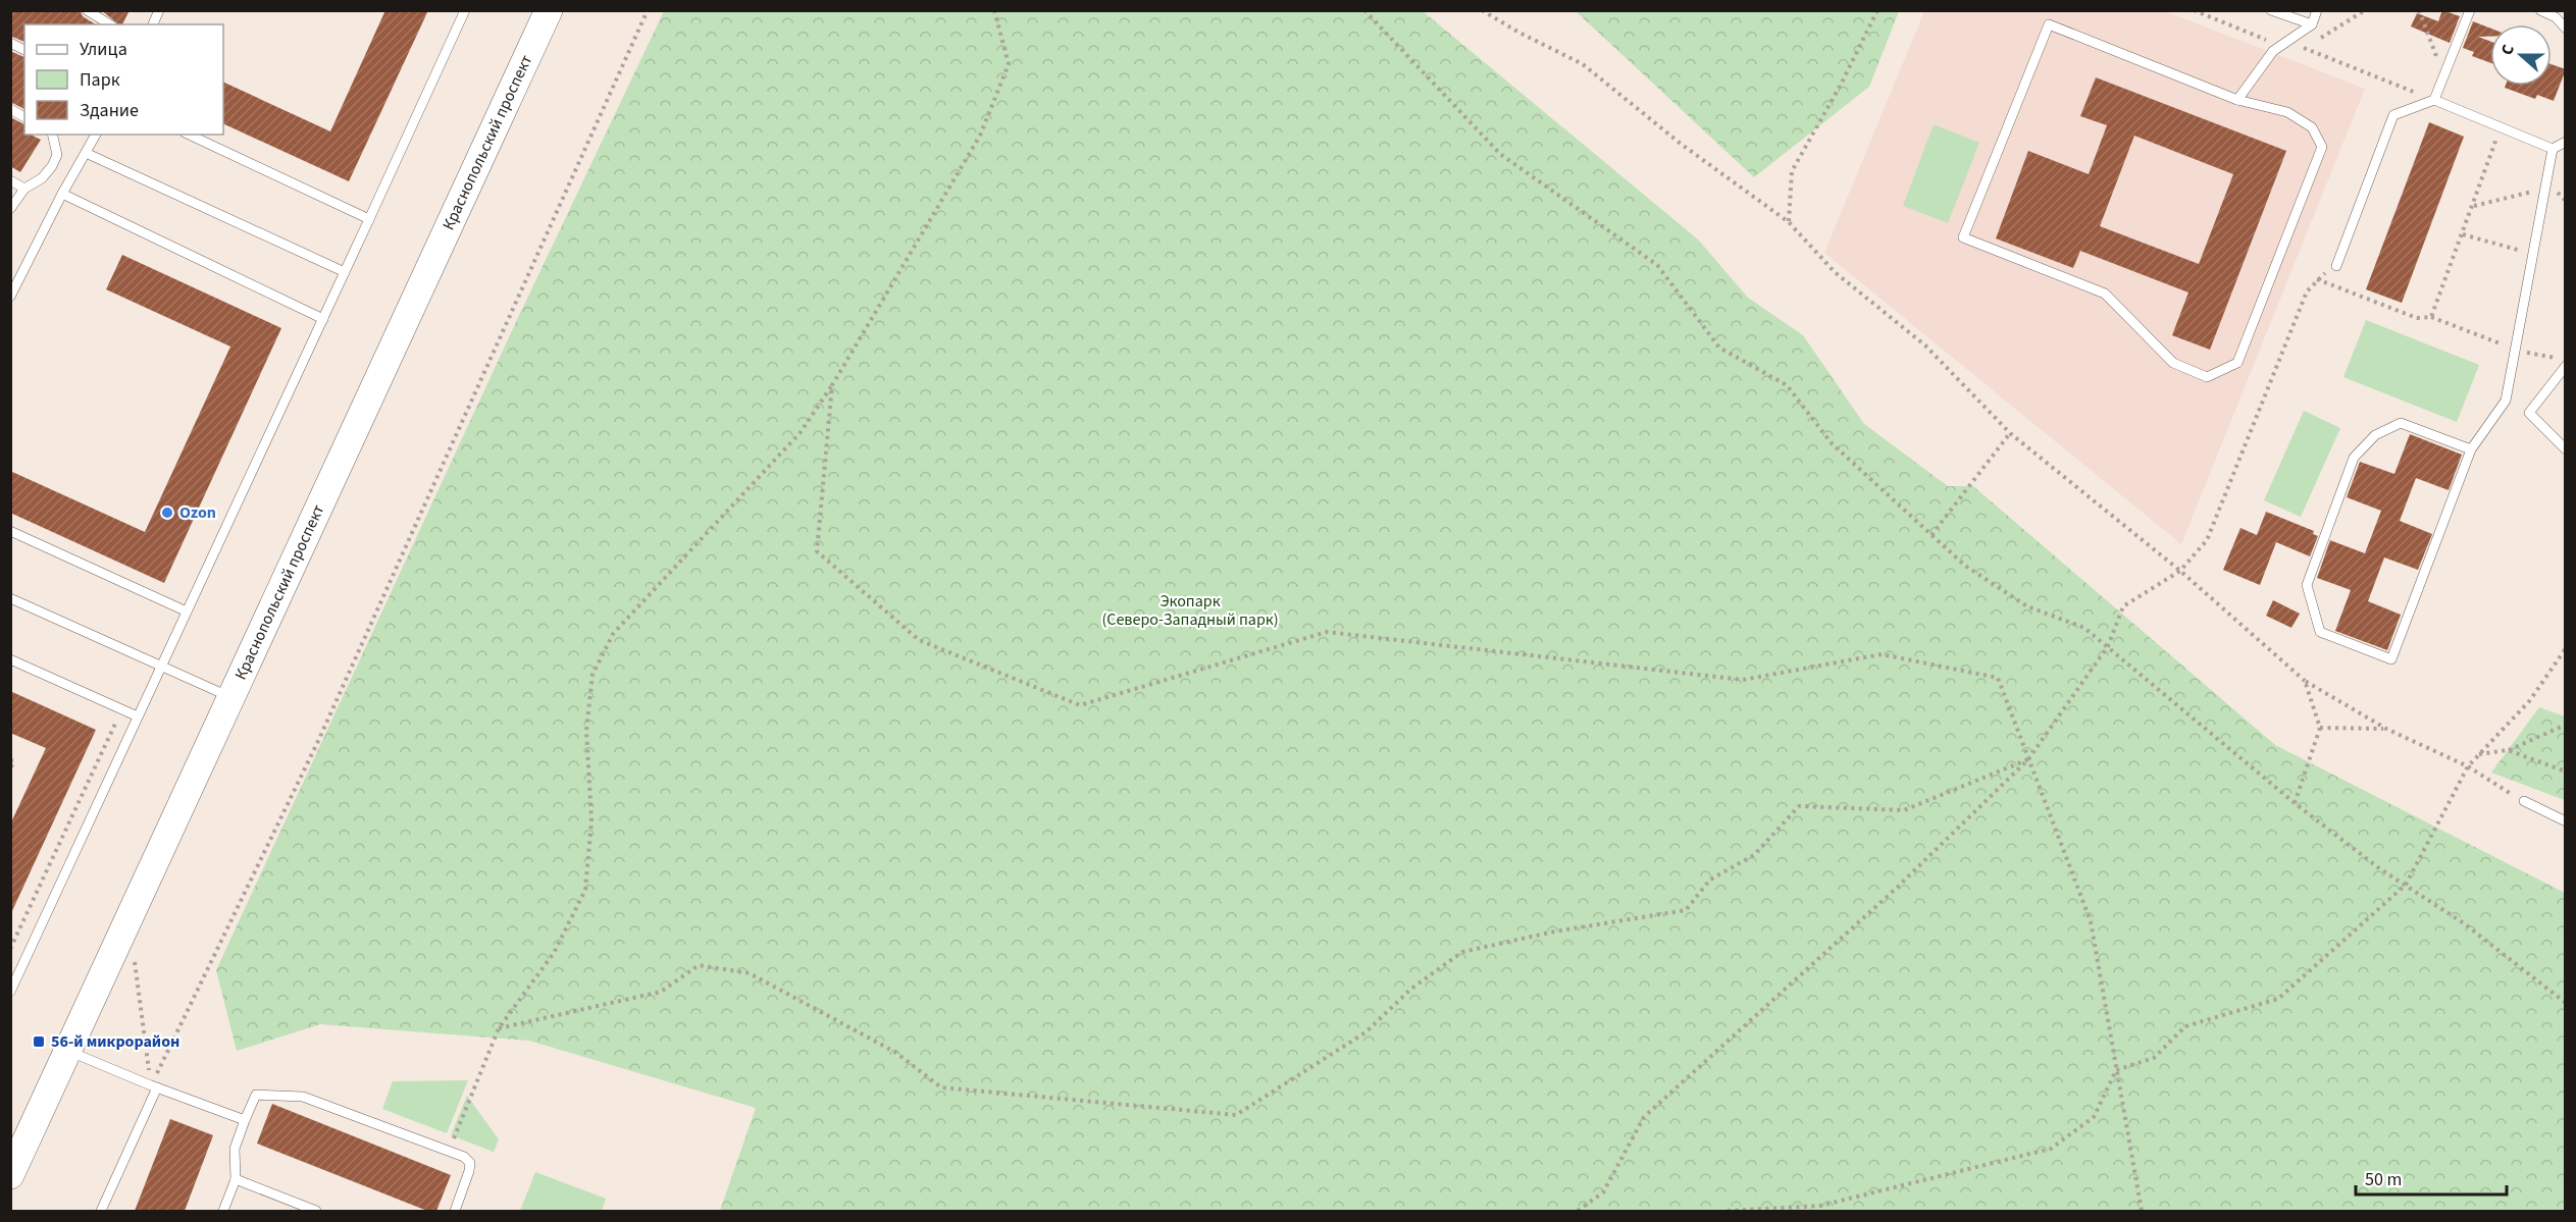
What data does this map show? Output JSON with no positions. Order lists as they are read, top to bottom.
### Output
{
  "streets": {
    "street": ["Краснопольский проспект"]
  },
  "parks": ["Экопарк (Северо-Западный парк)"],
  "places": {
    "other": ["Ozon"],
    "transit": ["56-й микрорайон"]
  },
  "legend": ["Улица", "Парк", "Здание"],
  "scale_bar": "50 m",
  "north": "left"
}
